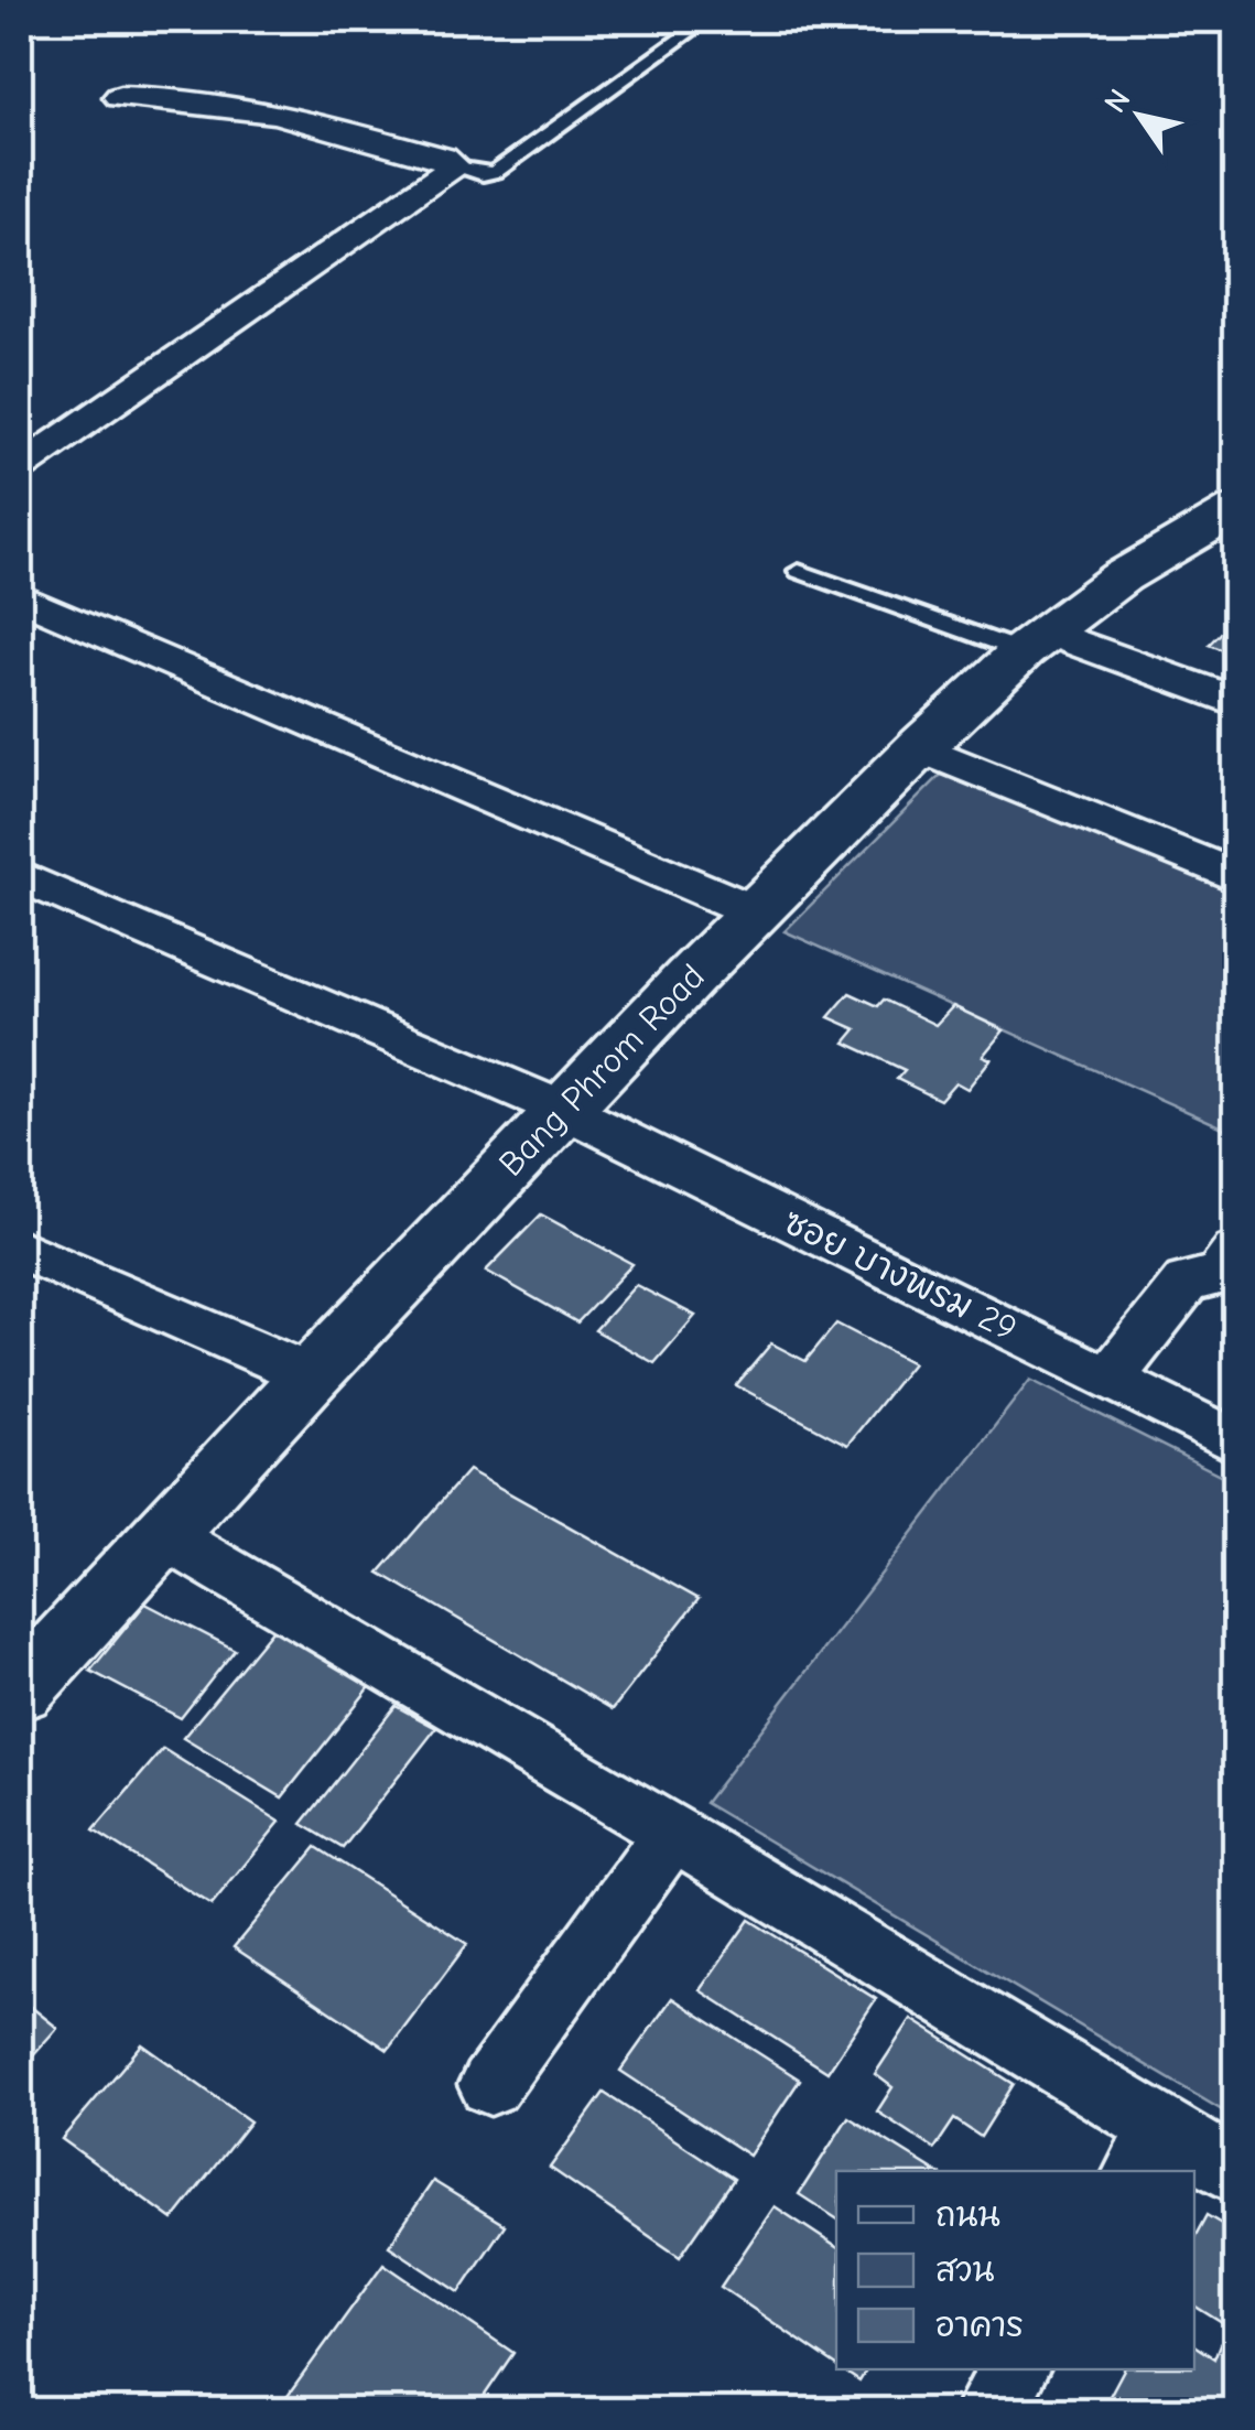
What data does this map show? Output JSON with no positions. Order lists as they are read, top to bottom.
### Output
{
  "streets": {
    "street": ["Bang Phrom Road", "ซอย บางพรม 29"]
  },
  "crossings": [
    ["Bang Phrom Road", "ซอย บางพรม 29"]
  ],
  "legend": ["ถนน", "สวน", "อาคาร"],
  "north": "top left"
}
